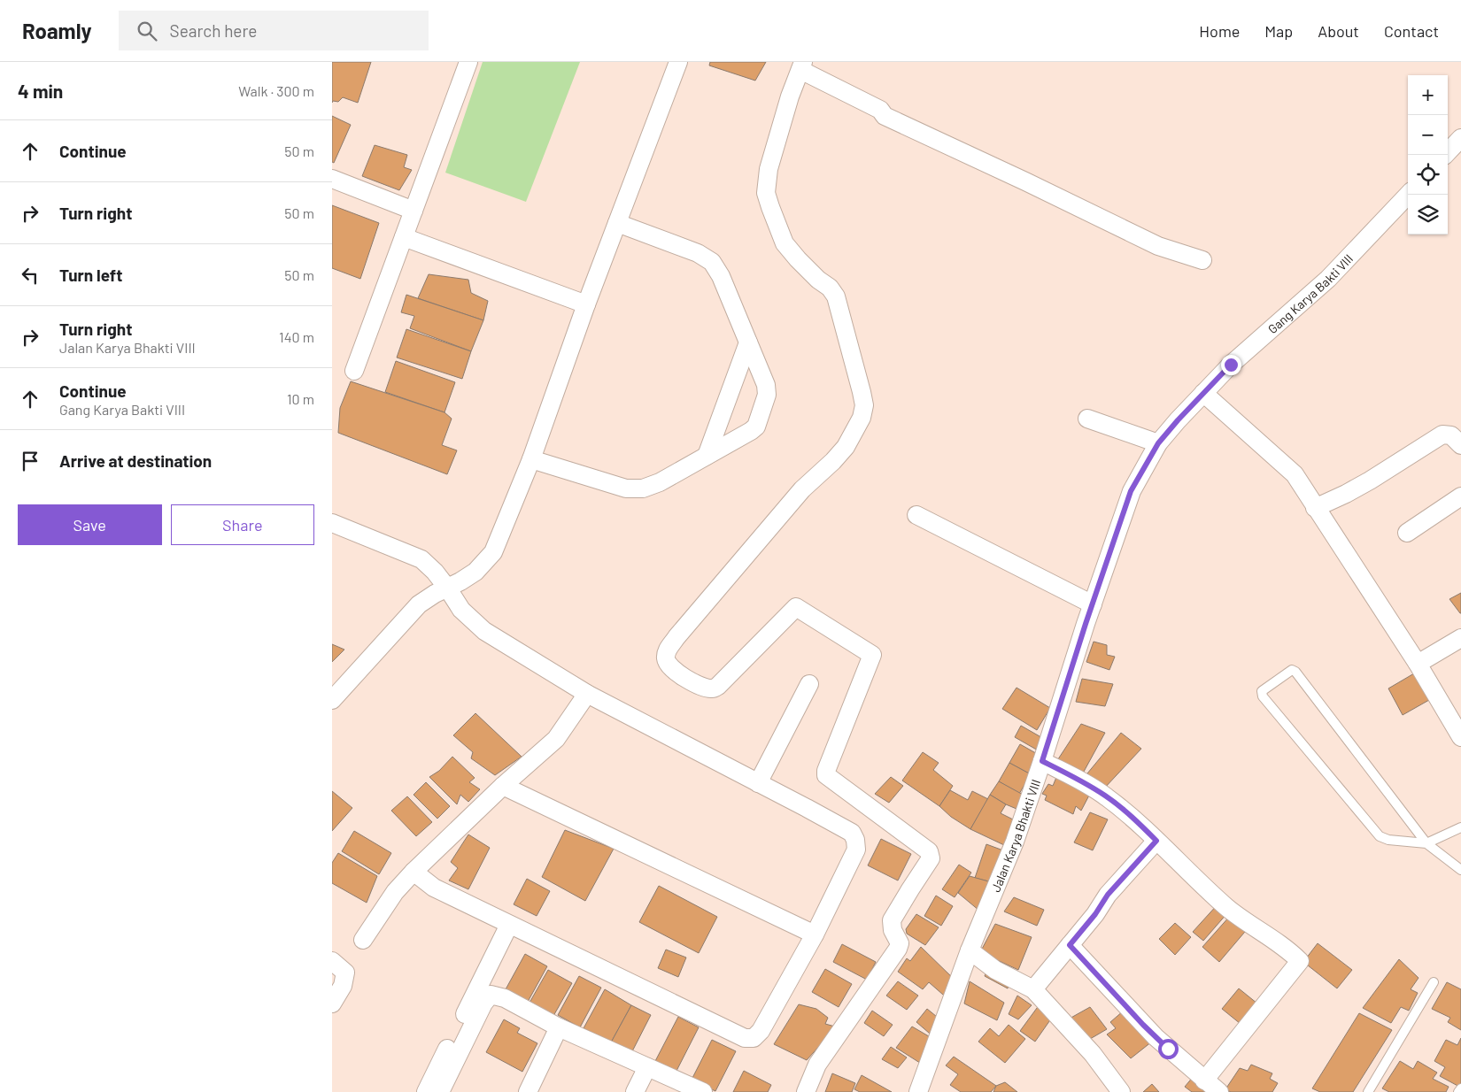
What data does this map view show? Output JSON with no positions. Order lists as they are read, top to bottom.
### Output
{
  "streets": {
    "street": ["Gang Karya Bakti VIII", "Jalan Karya Bhakti VIII"]
  },
  "crossings": [
    ["Gang Karya Bakti VIII", "Jalan Karya Bhakti VIII"]
  ],
  "page": {
    "header": "Roamly",
    "search": "Search here",
    "nav": [
      "Home",
      "Map",
      "About",
      "Contact"
    ],
    "heading": ["4 min", "Walk · 300 m"],
    "map_buttons": ["+", "−"],
    "list": [
      ["Continue", "50 m"],
      ["Turn right", "50 m"],
      ["Turn left", "50 m"],
      ["Turn right", "Jalan Karya Bhakti VIII", "140 m"],
      ["Continue", "Gang Karya Bakti VIII", "10 m"],
      "Arrive at destination"
    ],
    "buttons": ["Save", "Share"]
  }
}
